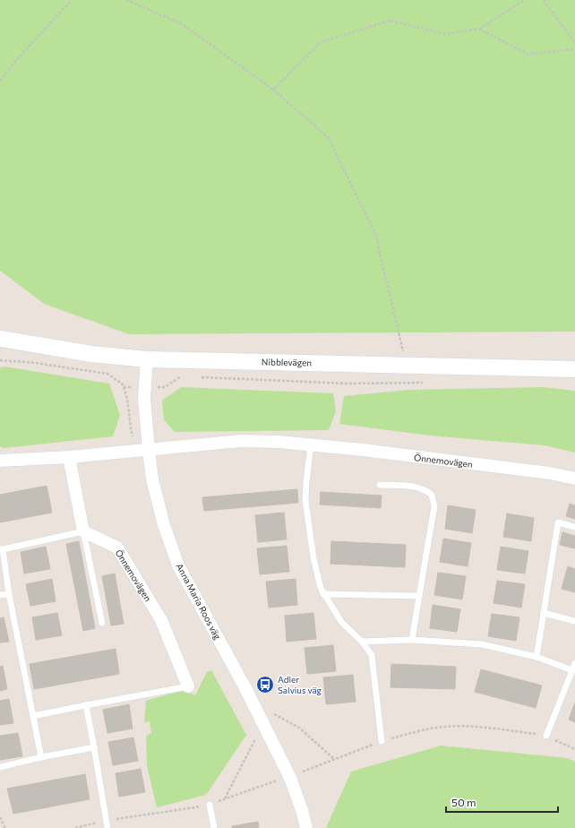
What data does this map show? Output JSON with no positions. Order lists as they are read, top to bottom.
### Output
{
  "streets": {
    "street": ["Nibblevägen", "Önnemovägen", "Anna Maria Roos väg"]
  },
  "crossings": [
    ["Nibblevägen", "Anna Maria Roos väg"],
    ["Önnemovägen", "Anna Maria Roos väg"]
  ],
  "places": {
    "bus stop": ["Adler Salvius väg"]
  },
  "scale_bar": "50 m"
}
